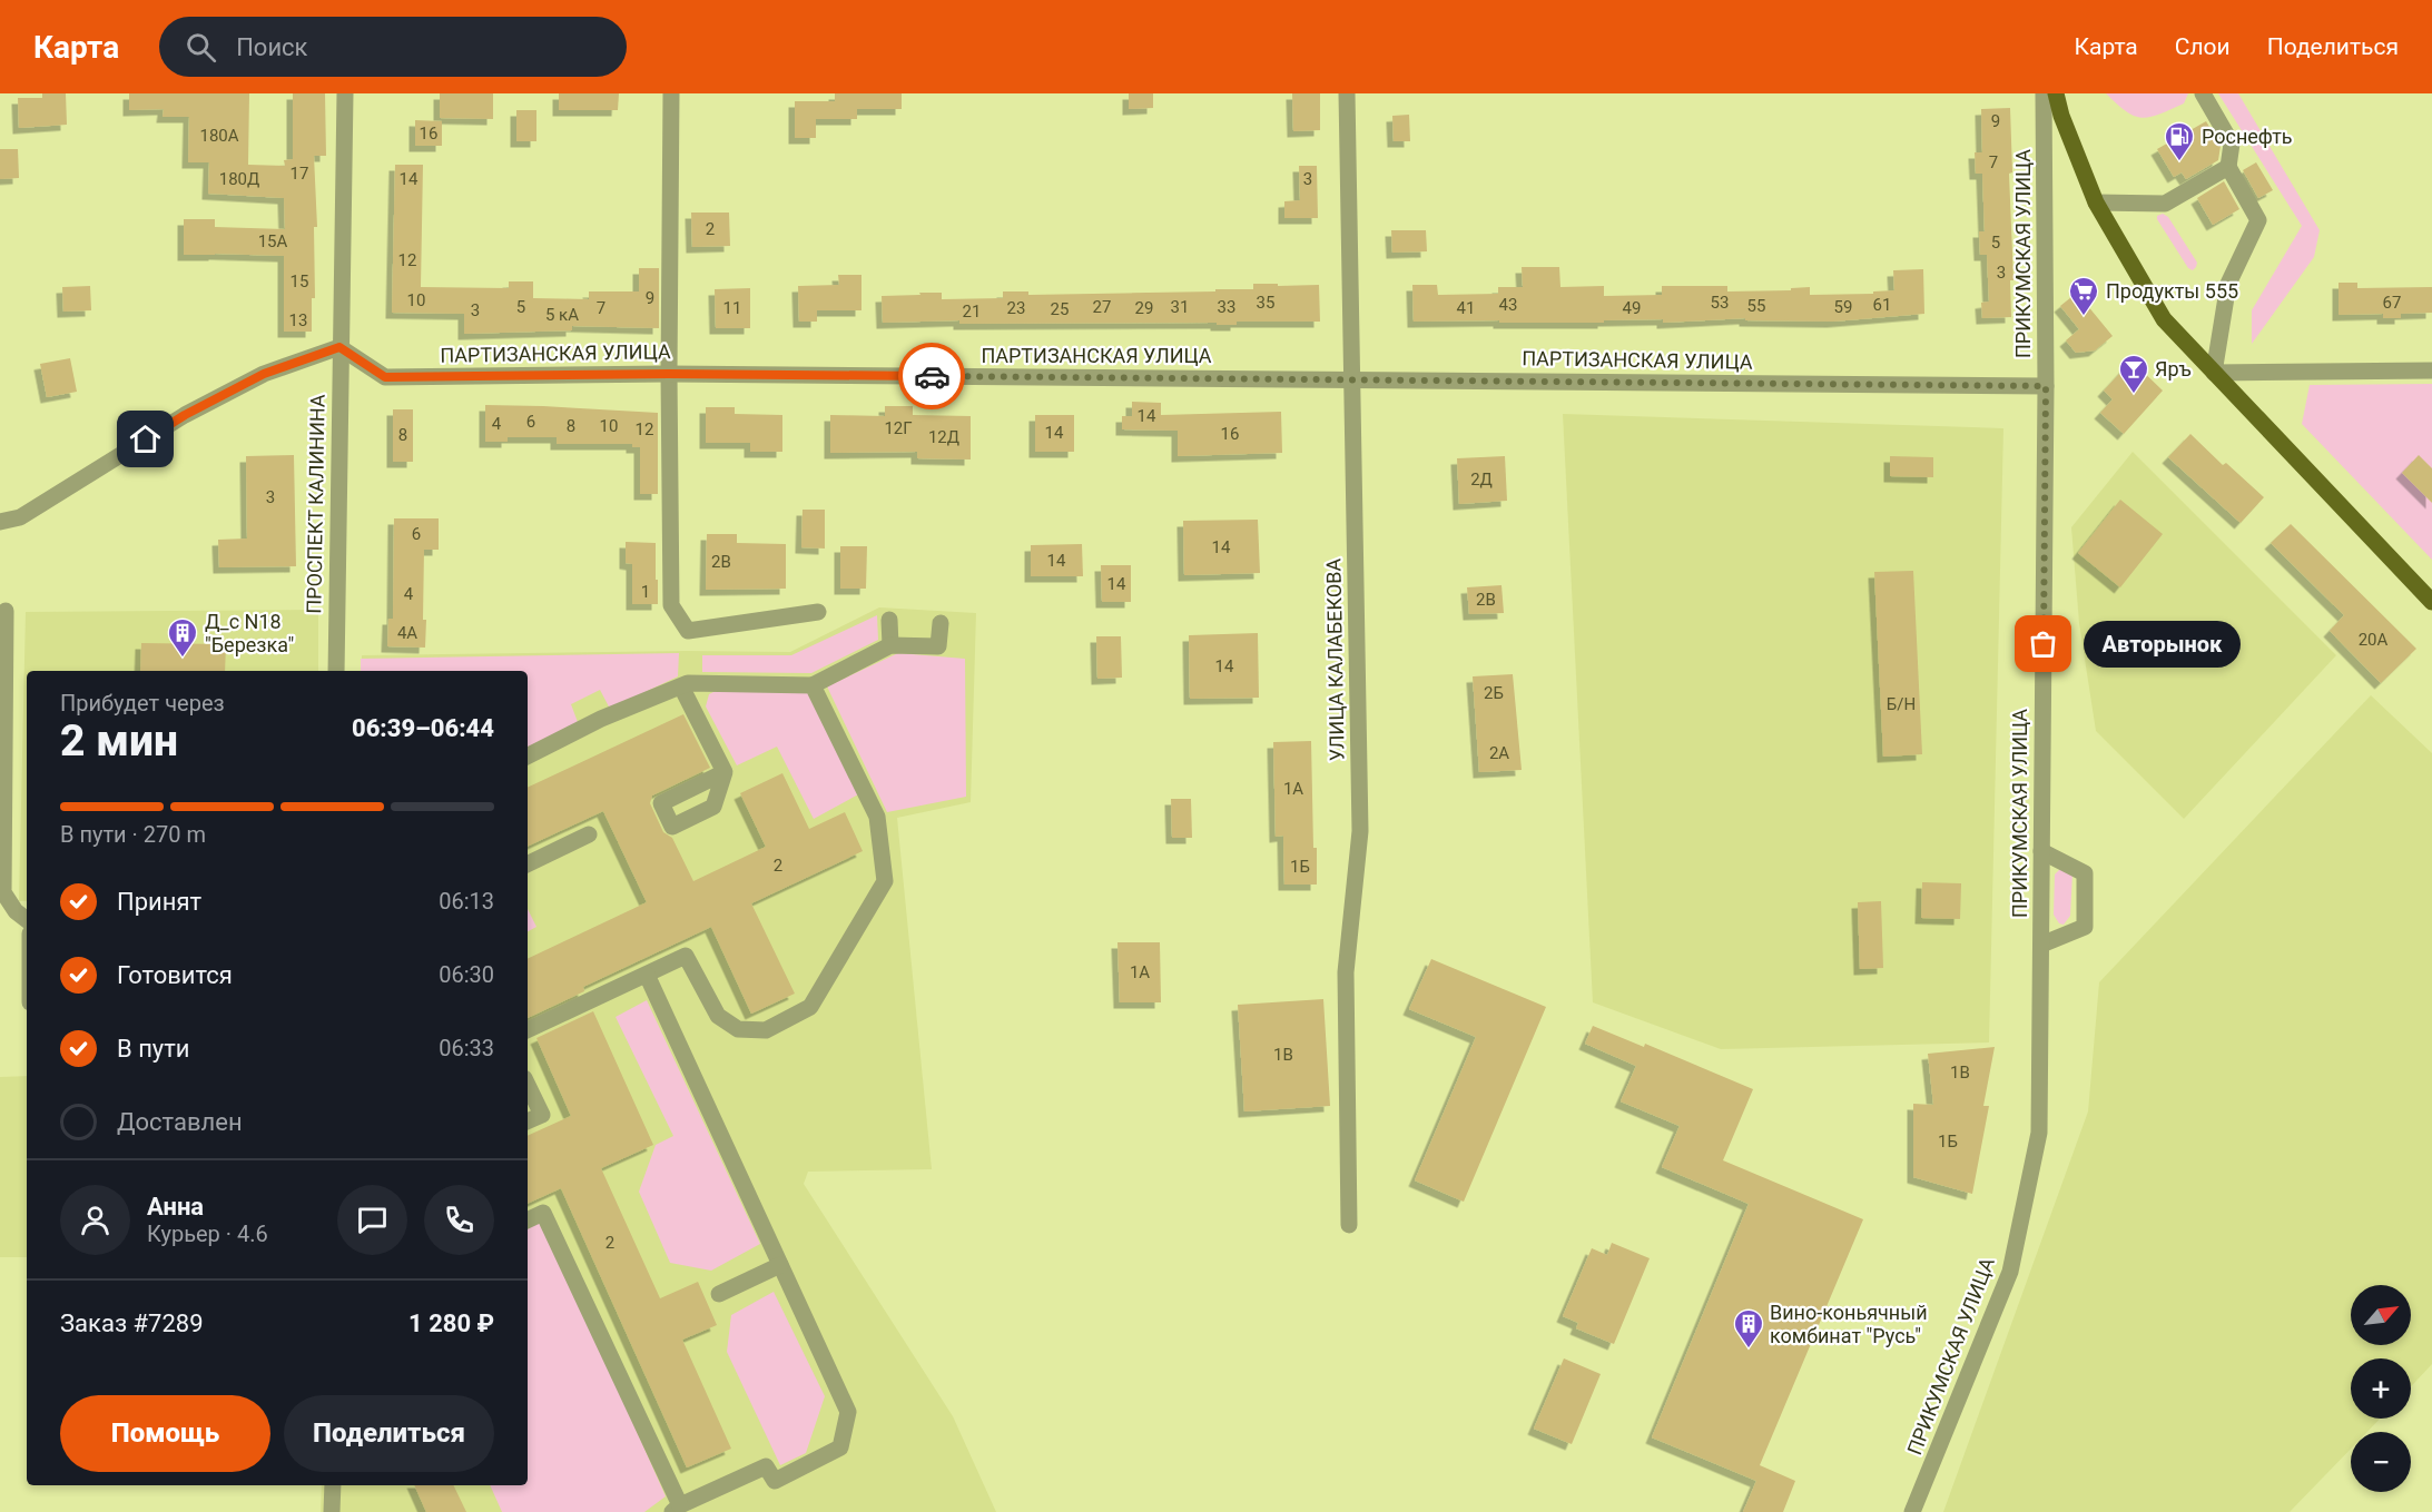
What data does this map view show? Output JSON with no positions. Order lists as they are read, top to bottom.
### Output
{
  "streets": {
    "street": [
      "ПРИКУМСКАЯ УЛИЦА",
      "ПАРТИЗАНСКАЯ УЛИЦА",
      "ПРОСПЕКТ КАЛИНИНА",
      "УЛИЦА КАЛАБЕКОВА"
    ]
  },
  "crossings": [
    ["ПРИКУМСКАЯ УЛИЦА", "ПАРТИЗАНСКАЯ УЛИЦА"],
    ["ПАРТИЗАНСКАЯ УЛИЦА", "ПРОСПЕКТ КАЛИНИНА"],
    ["ПАРТИЗАНСКАЯ УЛИЦА", "УЛИЦА КАЛАБЕКОВА"]
  ],
  "places": {
    "fuel station": ["Роснефть"],
    "supermarket": ["Продукты 555"],
    "bar": ["Яръ"],
    "other": ["Авторынок"],
    "building": ["Д_с N18 \"Березка\"", "Вино-коньячный комбинат \"Русь\""]
  },
  "house_numbers": [
    "9",
    "16",
    "180А",
    "7",
    "17",
    "180Д",
    "14",
    "3",
    "2",
    "15А",
    "5",
    "12",
    "3",
    "15",
    "9",
    "10",
    "35",
    "53",
    "67",
    "43",
    "61",
    "55",
    "5",
    "27",
    "31",
    "33",
    "59",
    "7",
    "11",
    "23",
    "29",
    "41",
    "49",
    "25",
    "3",
    "21",
    "5 кА",
    "13",
    "14",
    "6",
    "4",
    "8",
    "10",
    "12Г",
    "12",
    "14",
    "16",
    "8",
    "12Д",
    "2Д",
    "3",
    "6",
    "14",
    "14",
    "2В",
    "14",
    "1",
    "4",
    "2В",
    "4А",
    "20А",
    "14",
    "2Б",
    "Б/Н",
    "2А",
    "1А",
    "2",
    "1Б",
    "1А",
    "1В",
    "1В",
    "1Б",
    "2"
  ],
  "north": "top right",
  "page": {
    "header": "Карта",
    "search": "Поиск",
    "nav": ["Карта", "Слои", "Поделиться"],
    "bubble": "Авторынок",
    "heading": ["2 мин", "Прибудет через", "06:39–06:44"],
    "panel": [
      "Анна",
      "Курьер · 4.6",
      "Заказ #7289",
      "1 280 ₽"
    ],
    "bar": "В пути · 270 m",
    "list": [
      ["Принят", "06:13"],
      ["Готовится", "06:30"],
      ["В пути", "06:33"],
      "Доставлен"
    ],
    "map_buttons": ["+", "−"],
    "buttons": ["Помощь", "Поделиться"]
  }
}
